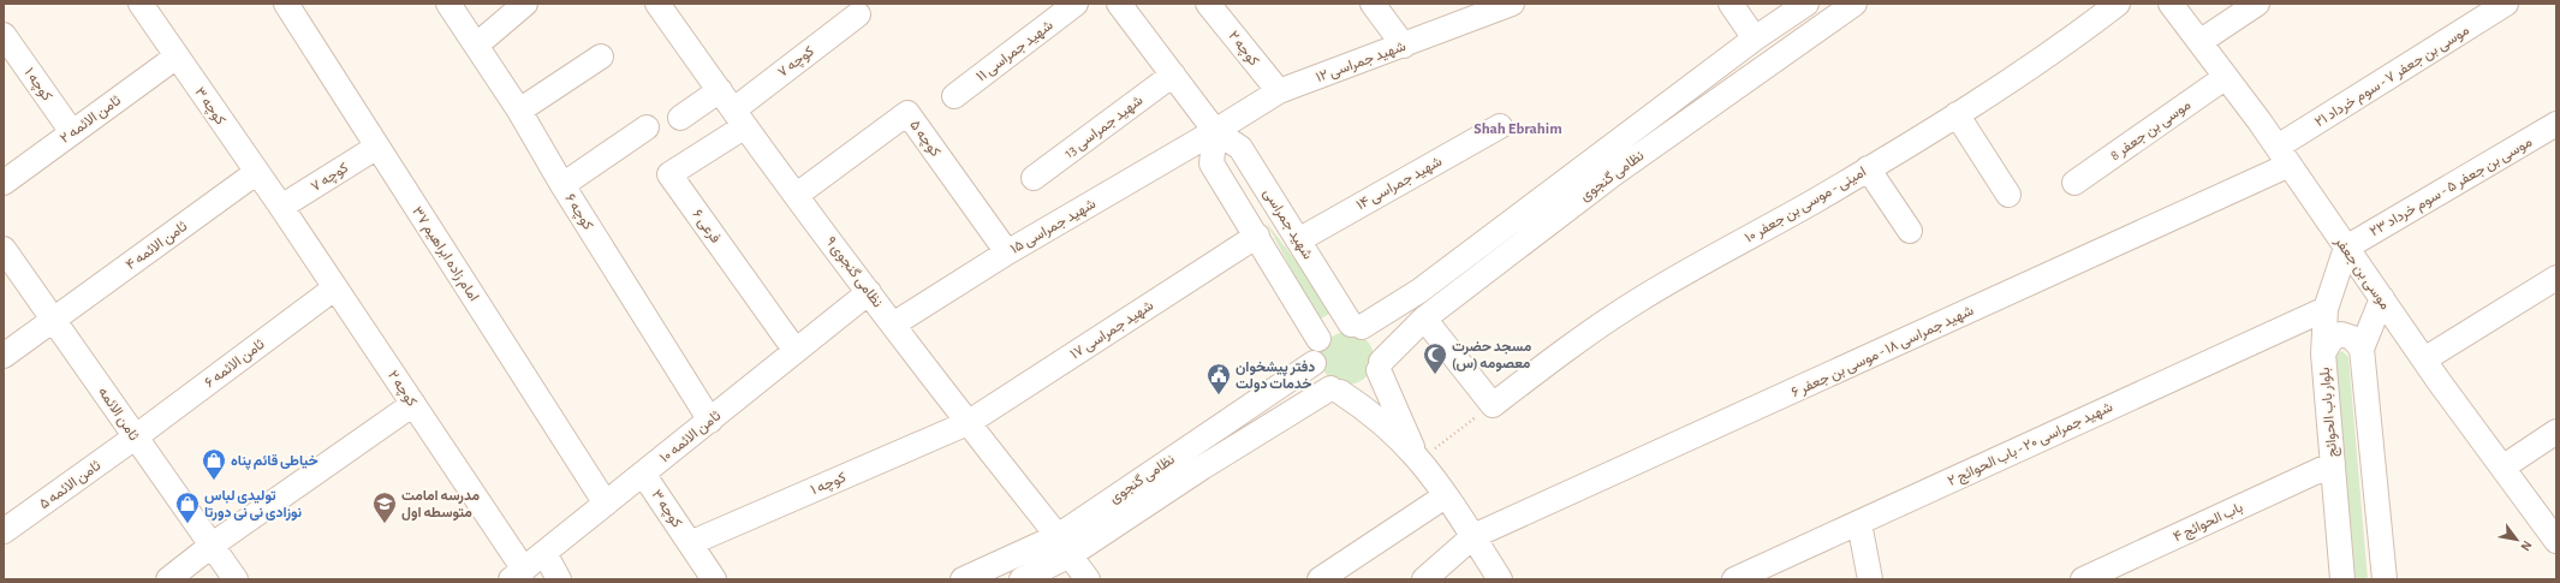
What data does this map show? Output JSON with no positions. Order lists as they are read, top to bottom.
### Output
{
  "streets": {
    "street": [
      "کوچه ۲",
      "شهید جمراسی ۱۱",
      "کوچه ۷",
      "شهید جمراسی ۱۲",
      "موسی بن جعفر ۷ - سوم خرداد ۲۱",
      "کوچه ۱",
      "کوچه ۳",
      "ثامن الائمه ۲",
      "شهید جمراسی 13",
      "موسی بن جعفر 8",
      "کوچه ۵",
      "نظامی گنجوی",
      "شهید جمراسی ۱۴",
      "موسی بن جعفر ۵ - سوم خرداد ۲۳",
      "امینی - موسی بن جعفر ۱۰",
      "کوچه ۶",
      "شهید جمراسی",
      "فرعی ۶",
      "شهید جمراسی ۱۵",
      "ثامن الائمه ۴",
      "امام زاده ابراهیم ۳۷",
      "نظامی گنجوی ۹",
      "موسی بن جعفر",
      "شهید جمراسی ۱۷",
      "شهید جمراسی ۱۸ - موسی بن جعفر ۶",
      "ثامن الائمه ۶",
      "بلوار باب الحوائج",
      "ثامن الائمه",
      "ثامن الائمه ۱۰",
      "شهید جمراسی ۲۰ - باب الحوائج ۲",
      "ثامن الائمه ۵",
      "باب الحوائج ۴"
    ]
  },
  "crossings": [
    ["کوچه ۲", "کوچه ۷"],
    ["کوچه ۲", "شهید جمراسی ۱۲"],
    ["کوچه ۲", "کوچه ۳"],
    ["کوچه ۲", "ثامن الائمه ۶"],
    ["کوچه ۲", "ثامن الائمه ۱۰"],
    ["کوچه ۷", "کوچه ۳"],
    ["کوچه ۷", "فرعی ۶"],
    ["کوچه ۷", "امام زاده ابراهیم ۳۷"],
    ["کوچه ۷", "نظامی گنجوی ۹"],
    ["شهید جمراسی ۱۲", "شهید جمراسی"],
    ["شهید جمراسی ۱۲", "شهید جمراسی ۱۵"],
    ["موسی بن جعفر ۷ - سوم خرداد ۲۱", "موسی بن جعفر"],
    ["موسی بن جعفر ۷ - سوم خرداد ۲۱", "شهید جمراسی ۱۸ - موسی بن جعفر ۶"],
    ["کوچه ۱", "کوچه ۳"],
    ["کوچه ۱", "ثامن الائمه ۲"],
    ["کوچه ۱", "نظامی گنجوی ۹"],
    ["کوچه ۱", "شهید جمراسی ۱۷"],
    ["کوچه ۳", "ثامن الائمه ۲"],
    ["کوچه ۳", "ثامن الائمه ۴"],
    ["کوچه ۳", "ثامن الائمه ۱۰"],
    ["شهید جمراسی 13", "شهید جمراسی"],
    ["موسی بن جعفر 8", "موسی بن جعفر"],
    ["کوچه ۵", "شهید جمراسی ۱۵"],
    ["کوچه ۵", "نظامی گنجوی ۹"],
    ["نظامی گنجوی", "شهید جمراسی"],
    ["نظامی گنجوی", "نظامی گنجوی ۹"],
    ["شهید جمراسی ۱۴", "شهید جمراسی"],
    ["موسی بن جعفر ۵ - سوم خرداد ۲۳", "موسی بن جعفر"],
    ["موسی بن جعفر ۵ - سوم خرداد ۲۳", "بلوار باب الحوائج"],
    ["کوچه ۶", "ثامن الائمه ۱۰"],
    ["شهید جمراسی", "شهید جمراسی ۱۵"],
    ["فرعی ۶", "نظامی گنجوی ۹"],
    ["فرعی ۶", "ثامن الائمه ۱۰"],
    ["شهید جمراسی ۱۵", "نظامی گنجوی ۹"],
    ["ثامن الائمه ۴", "ثامن الائمه"],
    ["امام زاده ابراهیم ۳۷", "ثامن الائمه ۱۰"],
    ["نظامی گنجوی ۹", "شهید جمراسی ۱۷"],
    ["نظامی گنجوی ۹", "ثامن الائمه ۱۰"],
    ["موسی بن جعفر", "شهید جمراسی ۱۸ - موسی بن جعفر ۶"],
    ["موسی بن جعفر", "بلوار باب الحوائج"],
    ["ثامن الائمه ۶", "ثامن الائمه"],
    ["ثامن الائمه ۶", "ثامن الائمه ۵"],
    ["بلوار باب الحوائج", "شهید جمراسی ۲۰ - باب الحوائج ۲"],
    ["بلوار باب الحوائج", "باب الحوائج ۴"],
    ["ثامن الائمه", "ثامن الائمه ۵"]
  ],
  "districts": ["Shah Ebrahim"],
  "places": {
    "mosque": ["مسجد حضرت معصومه (س)"],
    "public building": ["دفتر پیشخوان خدمات دولت"],
    "shop": ["خیاطی قائم پناه", "تولیدی لباس نوزادی نی نی دورتا"],
    "school or university": ["مدرسه امامت متوسطه اول"]
  },
  "north": "bottom right"
}
